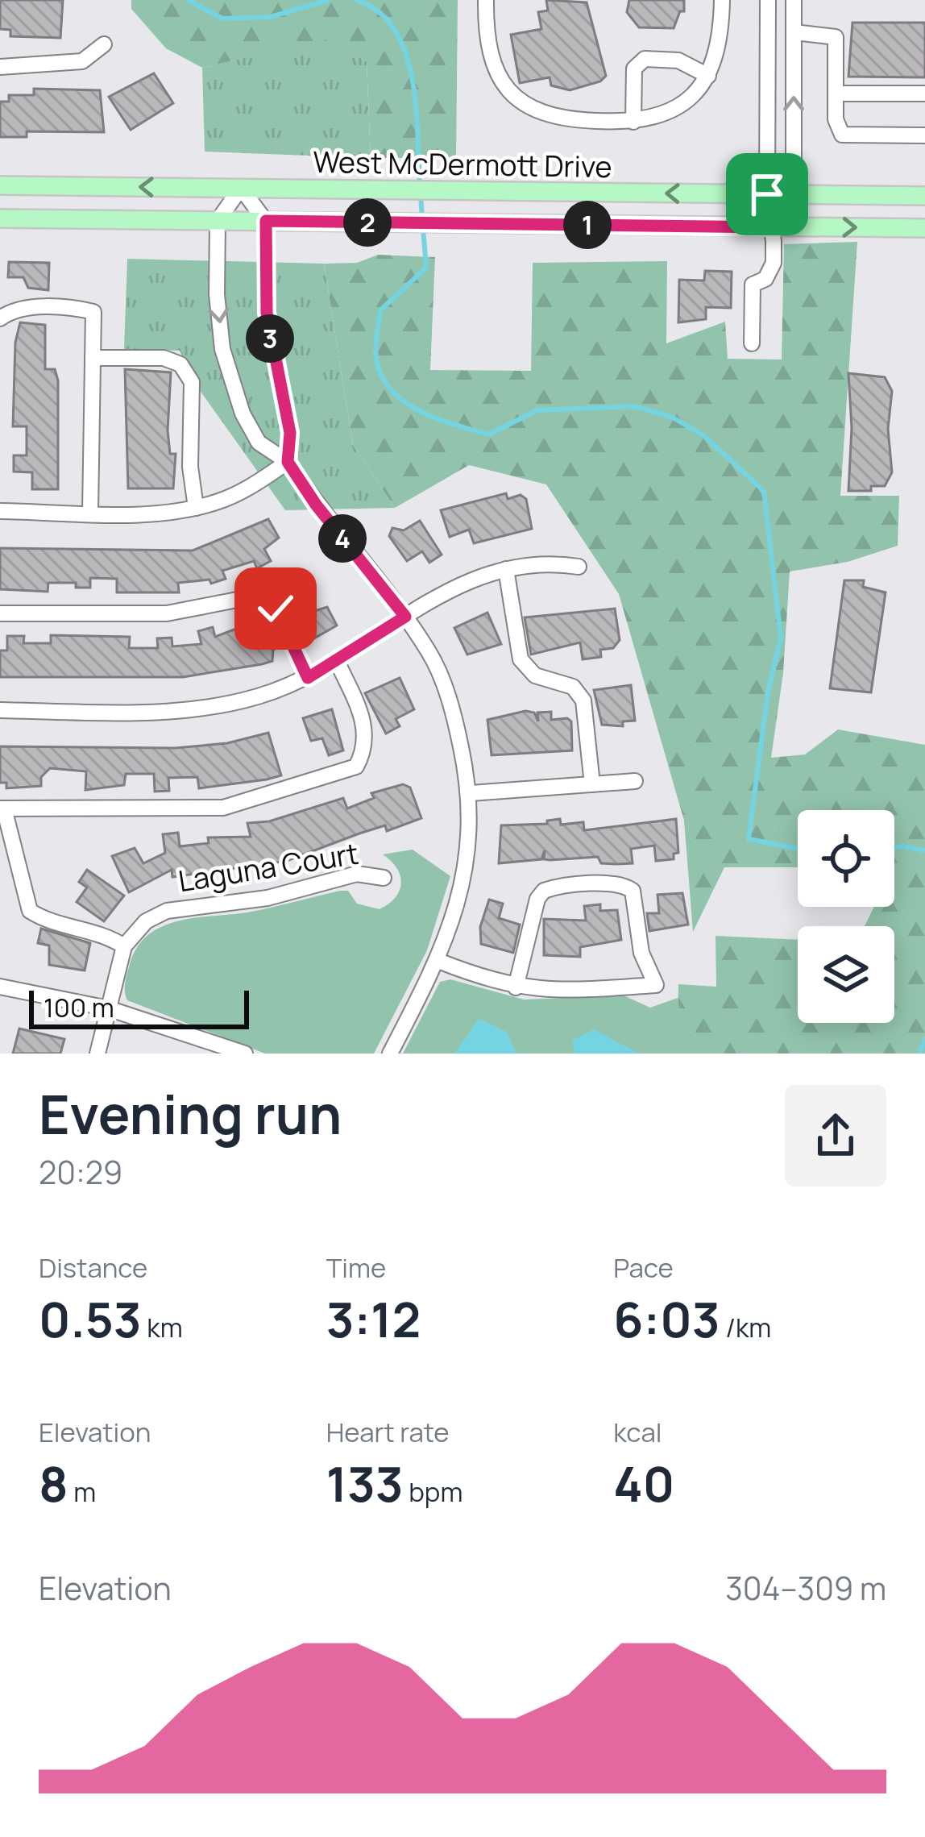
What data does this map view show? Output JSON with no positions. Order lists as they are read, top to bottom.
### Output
{
  "streets": {
    "main road": ["West McDermott Drive"],
    "street": ["Laguna Court"]
  },
  "scale_bar": "100 m",
  "page": {
    "pins": [
      "2",
      "1",
      "3",
      "4"
    ],
    "scale": "100 m",
    "heading": ["Evening run", "20:29"],
    "stats": [
      ["Distance", "0.53 km"],
      ["Time", "3:12"],
      ["Pace", "6:03 /km"],
      ["Elevation", "8 m"],
      ["Heart rate", "133 bpm"],
      ["kcal", "40"]
    ],
    "chart": ["Elevation", "304–309 m"]
  }
}
